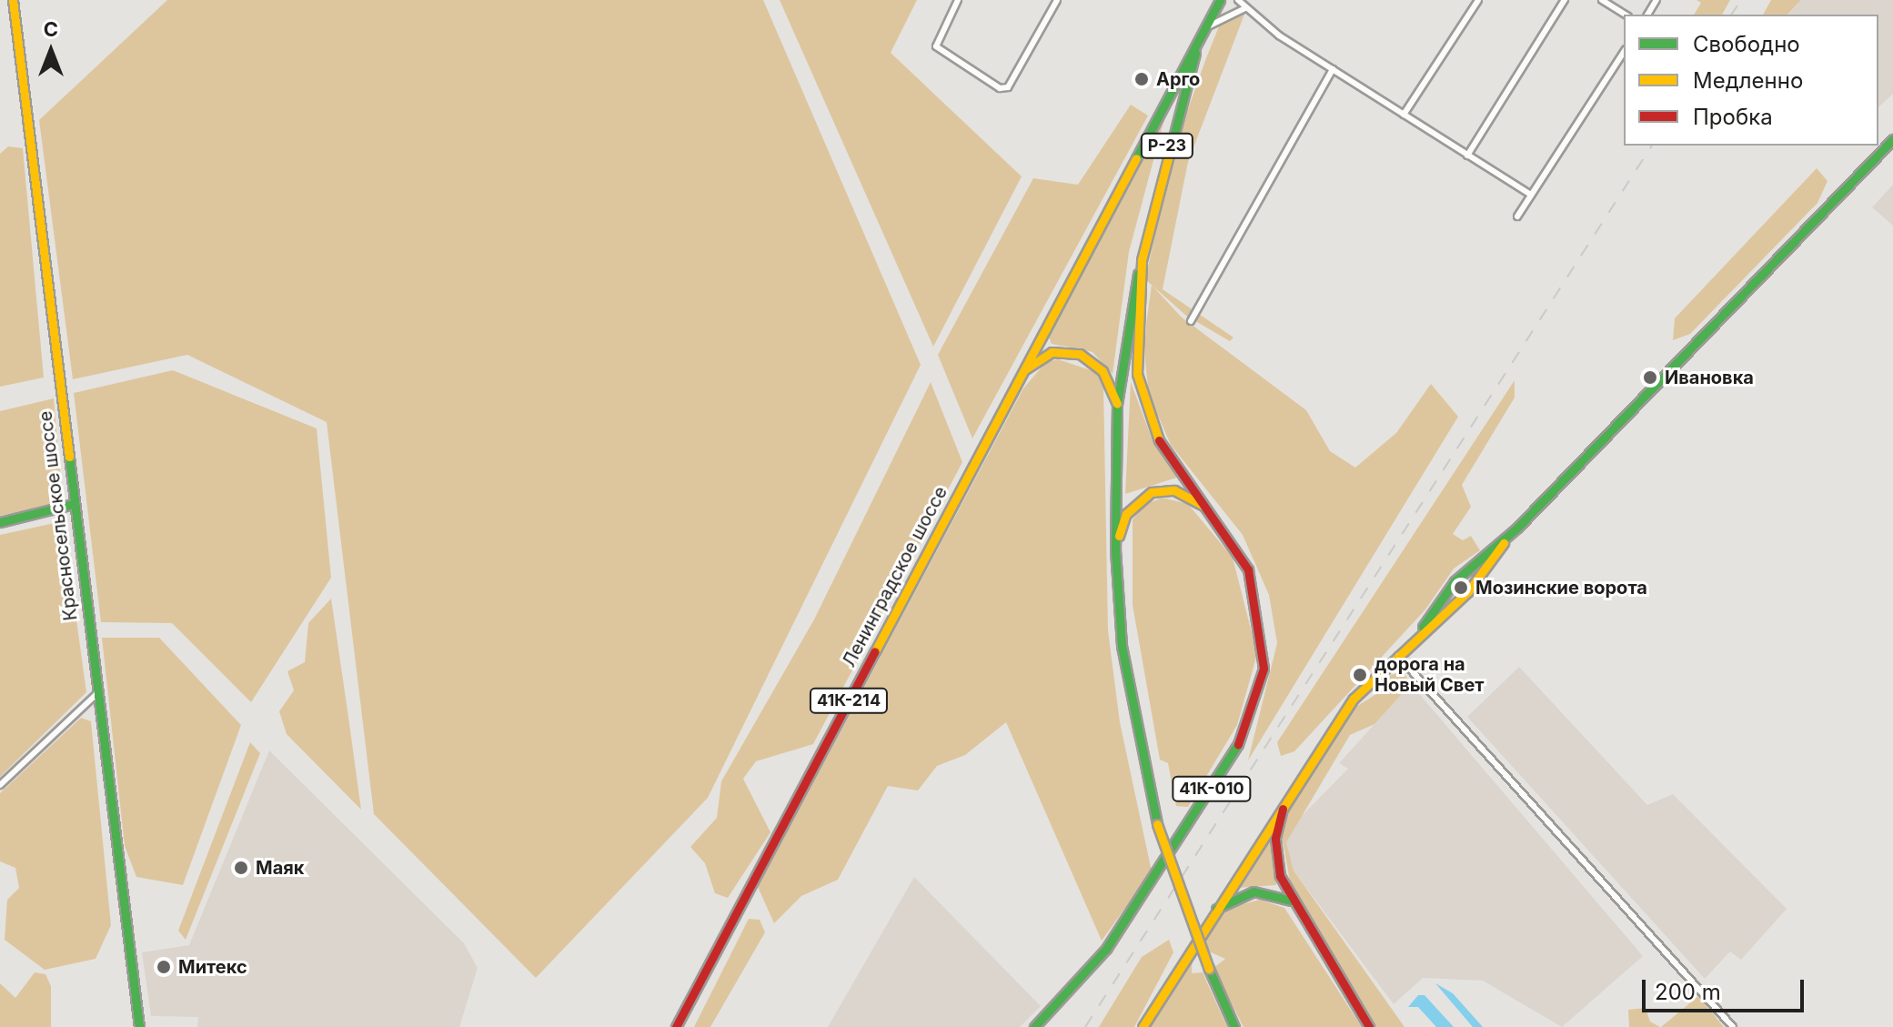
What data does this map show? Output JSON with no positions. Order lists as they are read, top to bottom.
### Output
{
  "streets": {
    "main road": [
      "Р-23",
      "Красносельское шоссе",
      "Ленинградское шоссе",
      "41К-214",
      "41К-010"
    ]
  },
  "crossings": [
    ["Р-23", "41К-214"],
    ["Ленинградское шоссе", "41К-214"]
  ],
  "places": [
    "Арго",
    "Ивановка",
    "Мозинские ворота",
    "дорога на Новый Свет",
    "Маяк",
    "Митекс"
  ],
  "legend": ["Свободно", "Медленно", "Пробка"],
  "scale_bar": "200 m",
  "north": "top"
}
